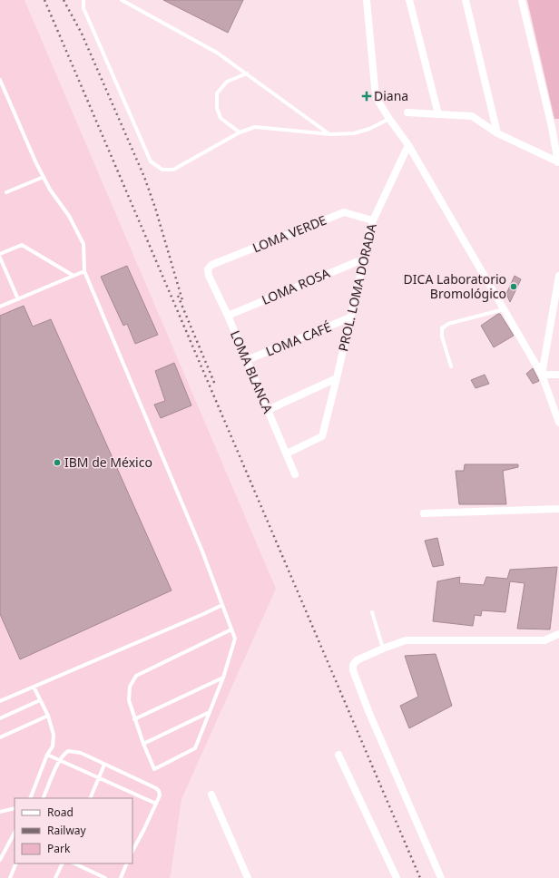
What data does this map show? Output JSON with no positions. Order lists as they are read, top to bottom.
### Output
{
  "streets": {
    "street": [
      "LOMA VERDE",
      "LOMA ROSA",
      "PROL. LOMA DORADA",
      "LOMA CAFÉ",
      "LOMA BLANCA"
    ]
  },
  "crossings": [
    ["LOMA VERDE", "PROL. LOMA DORADA"],
    ["LOMA VERDE", "LOMA BLANCA"],
    ["LOMA ROSA", "PROL. LOMA DORADA"],
    ["LOMA ROSA", "LOMA BLANCA"],
    ["PROL. LOMA DORADA", "LOMA CAFÉ"],
    ["PROL. LOMA DORADA", "LOMA BLANCA"],
    ["LOMA CAFÉ", "LOMA BLANCA"]
  ],
  "places": {
    "health": ["Diana"],
    "other": ["DICA Laboratorio Bromológico", "IBM de México"]
  },
  "legend": ["Road", "Railway", "Park"]
}
